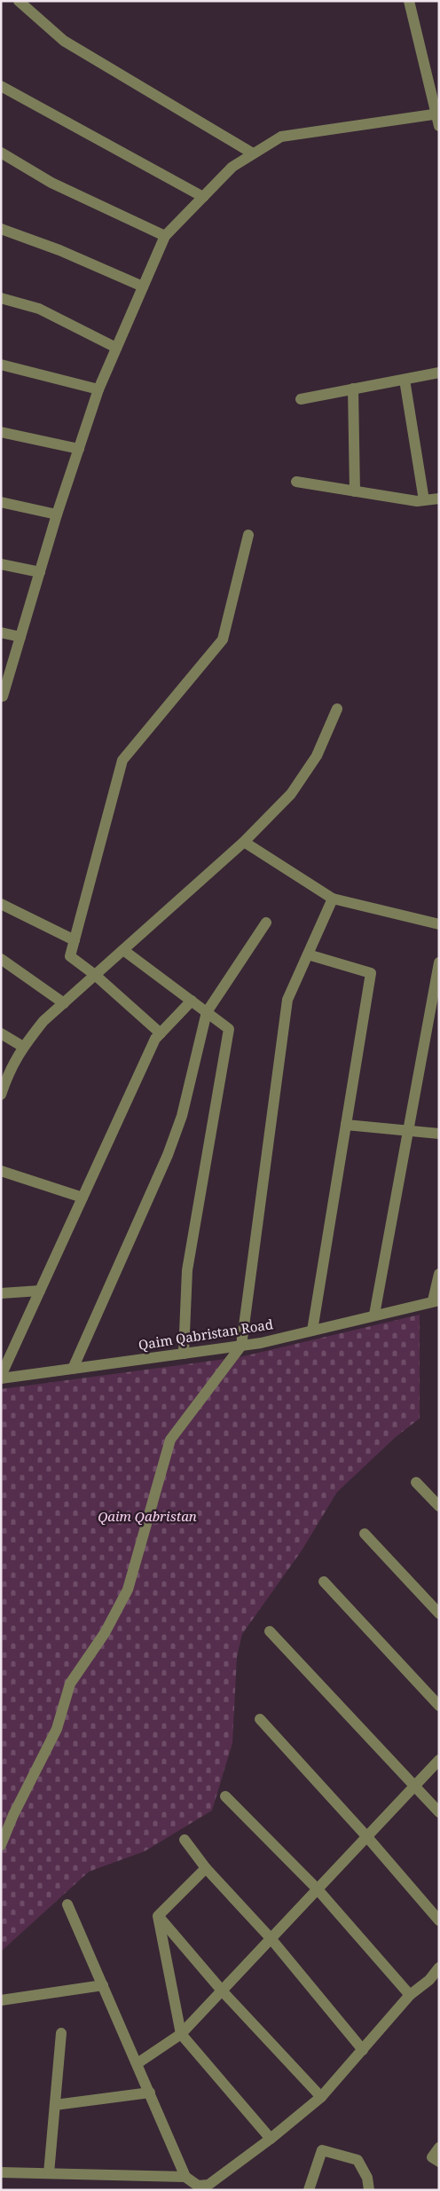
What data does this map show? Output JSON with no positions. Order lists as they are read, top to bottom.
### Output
{
  "streets": {
    "street": ["Qaim Qabristan Road"]
  },
  "parks": ["Qaim Qabristan"]
}
